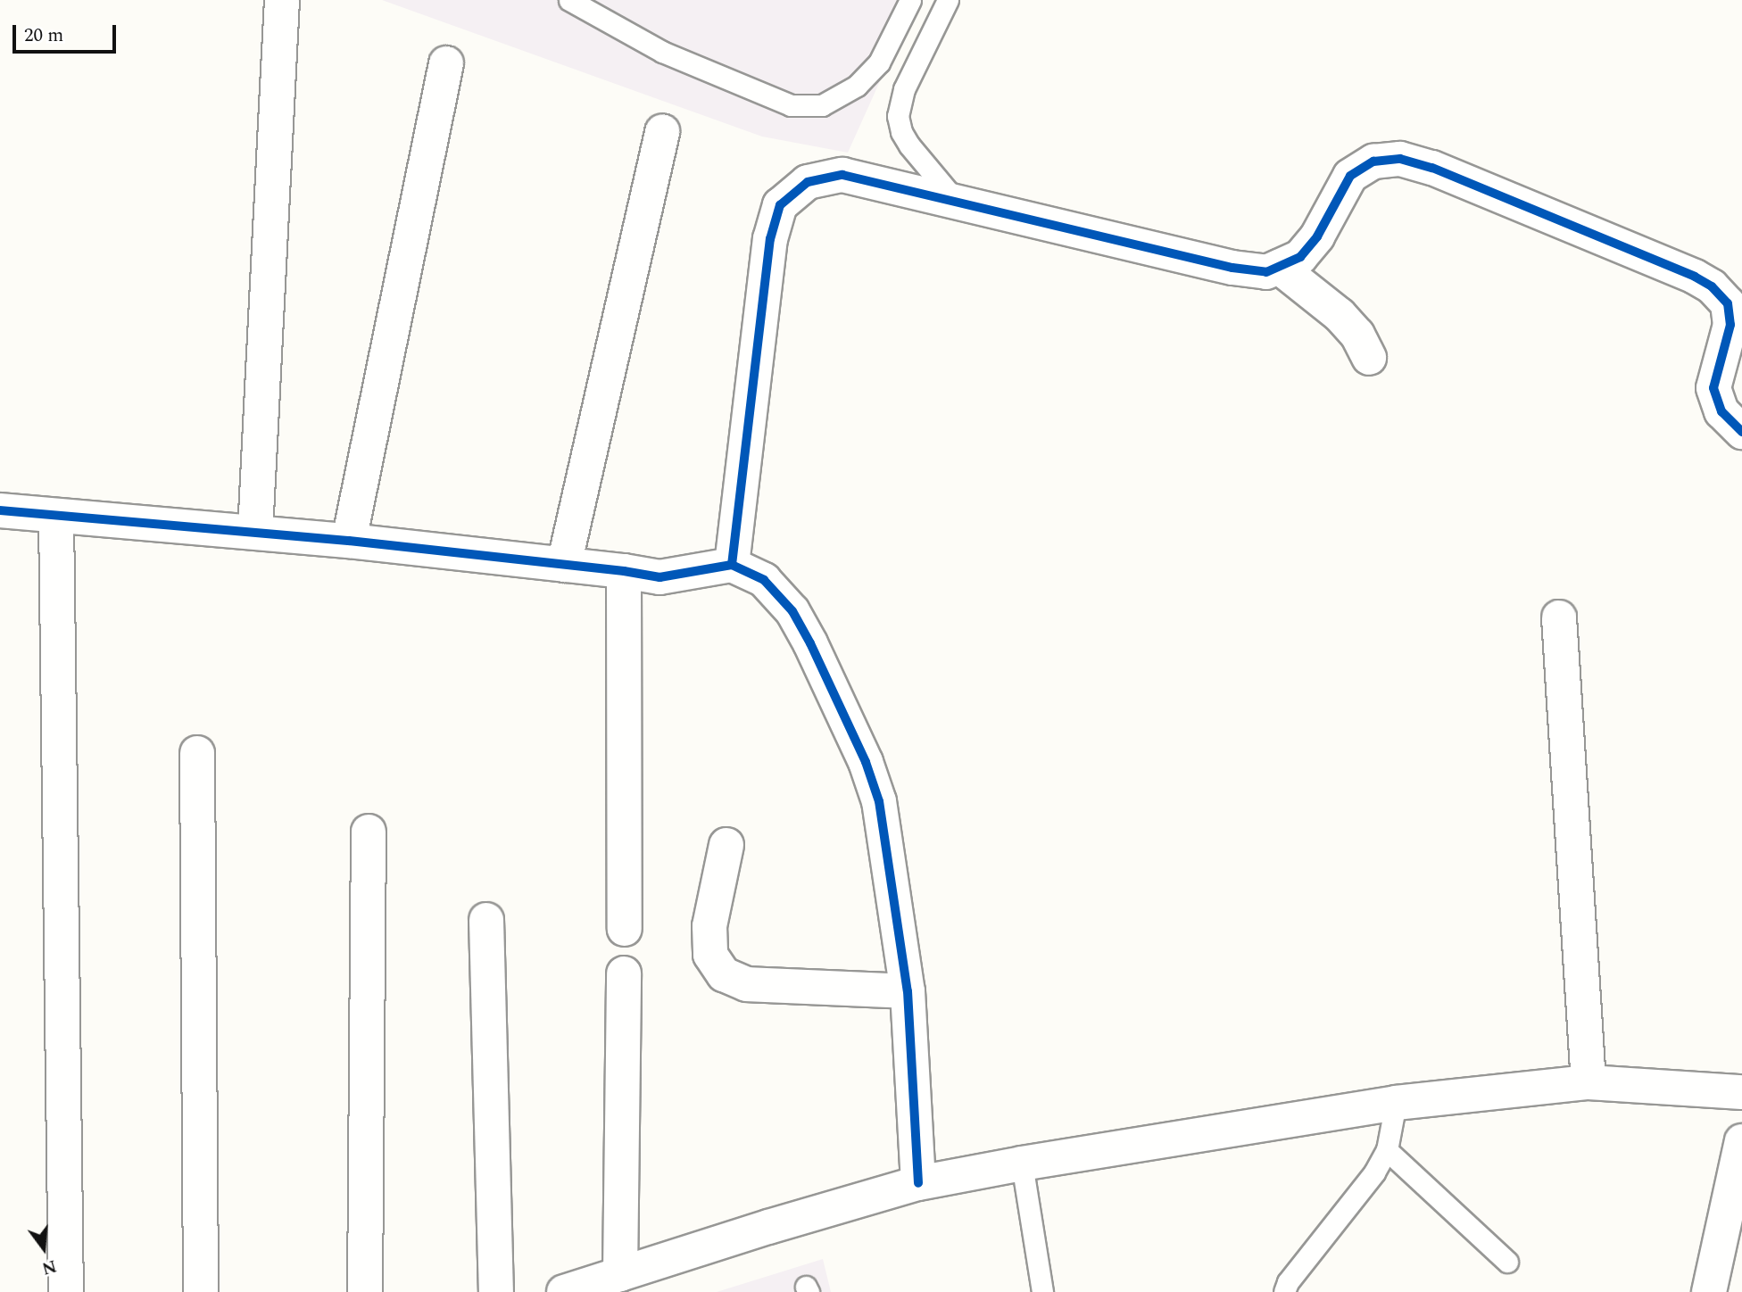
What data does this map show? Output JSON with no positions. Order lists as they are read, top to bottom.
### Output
{
  "scale_bar": "20 m",
  "north": "bottom"
}
